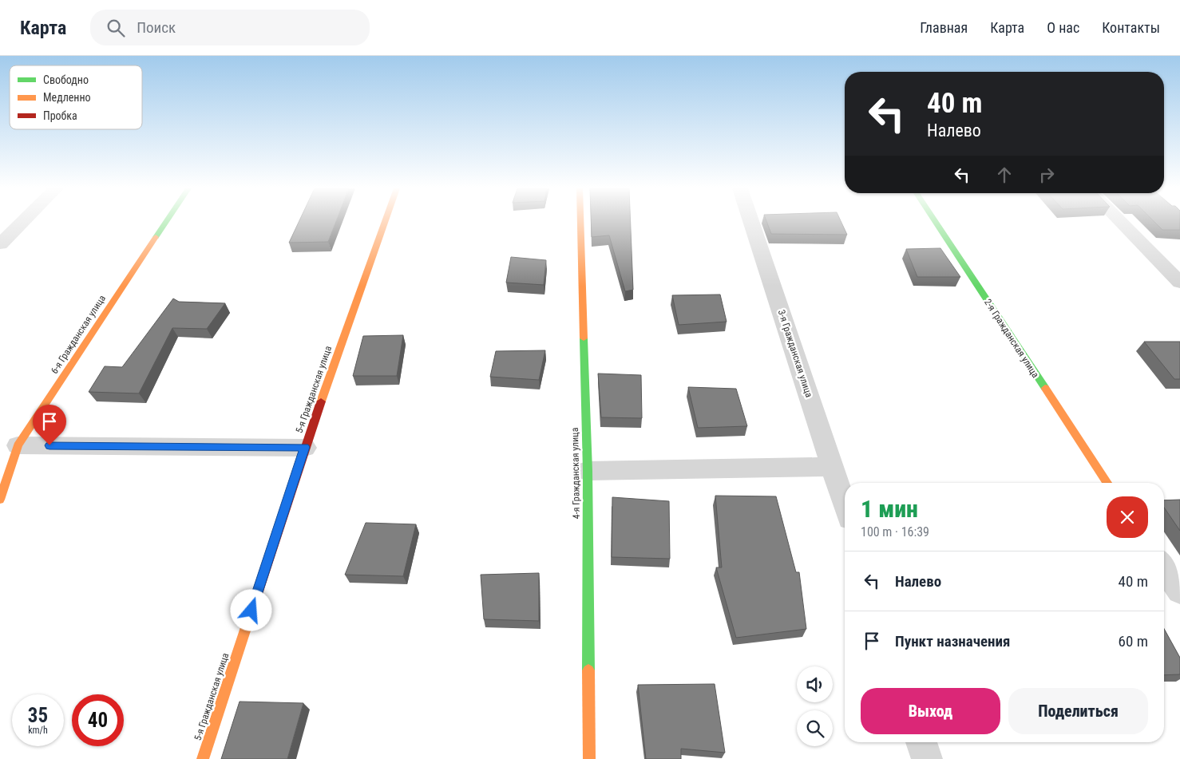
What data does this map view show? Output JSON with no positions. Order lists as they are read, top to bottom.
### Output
{
  "streets": {
    "street": [
      "6-я Гражданская улица",
      "2-я Гражданская улица",
      "3-я Гражданская улица",
      "5-я Гражданская улица",
      "4-я Гражданская улица"
    ]
  },
  "legend": ["Свободно", "Медленно", "Пробка"],
  "page": {
    "header": "Карта",
    "search": "Поиск",
    "nav": [
      "Главная",
      "Карта",
      "О нас",
      "Контакты"
    ],
    "turn": ["40 m", "Налево"],
    "heading": ["1 мин", "100 m · 16:39"],
    "list": [
      {
        "name": "Налево",
        "value": "40 m"
      },
      {
        "name": "Пункт назначения",
        "value": "60 m"
      }
    ],
    "buttons": ["Выход", "Поделиться"],
    "speed": "35 km/h",
    "limit": "40"
  }
}
